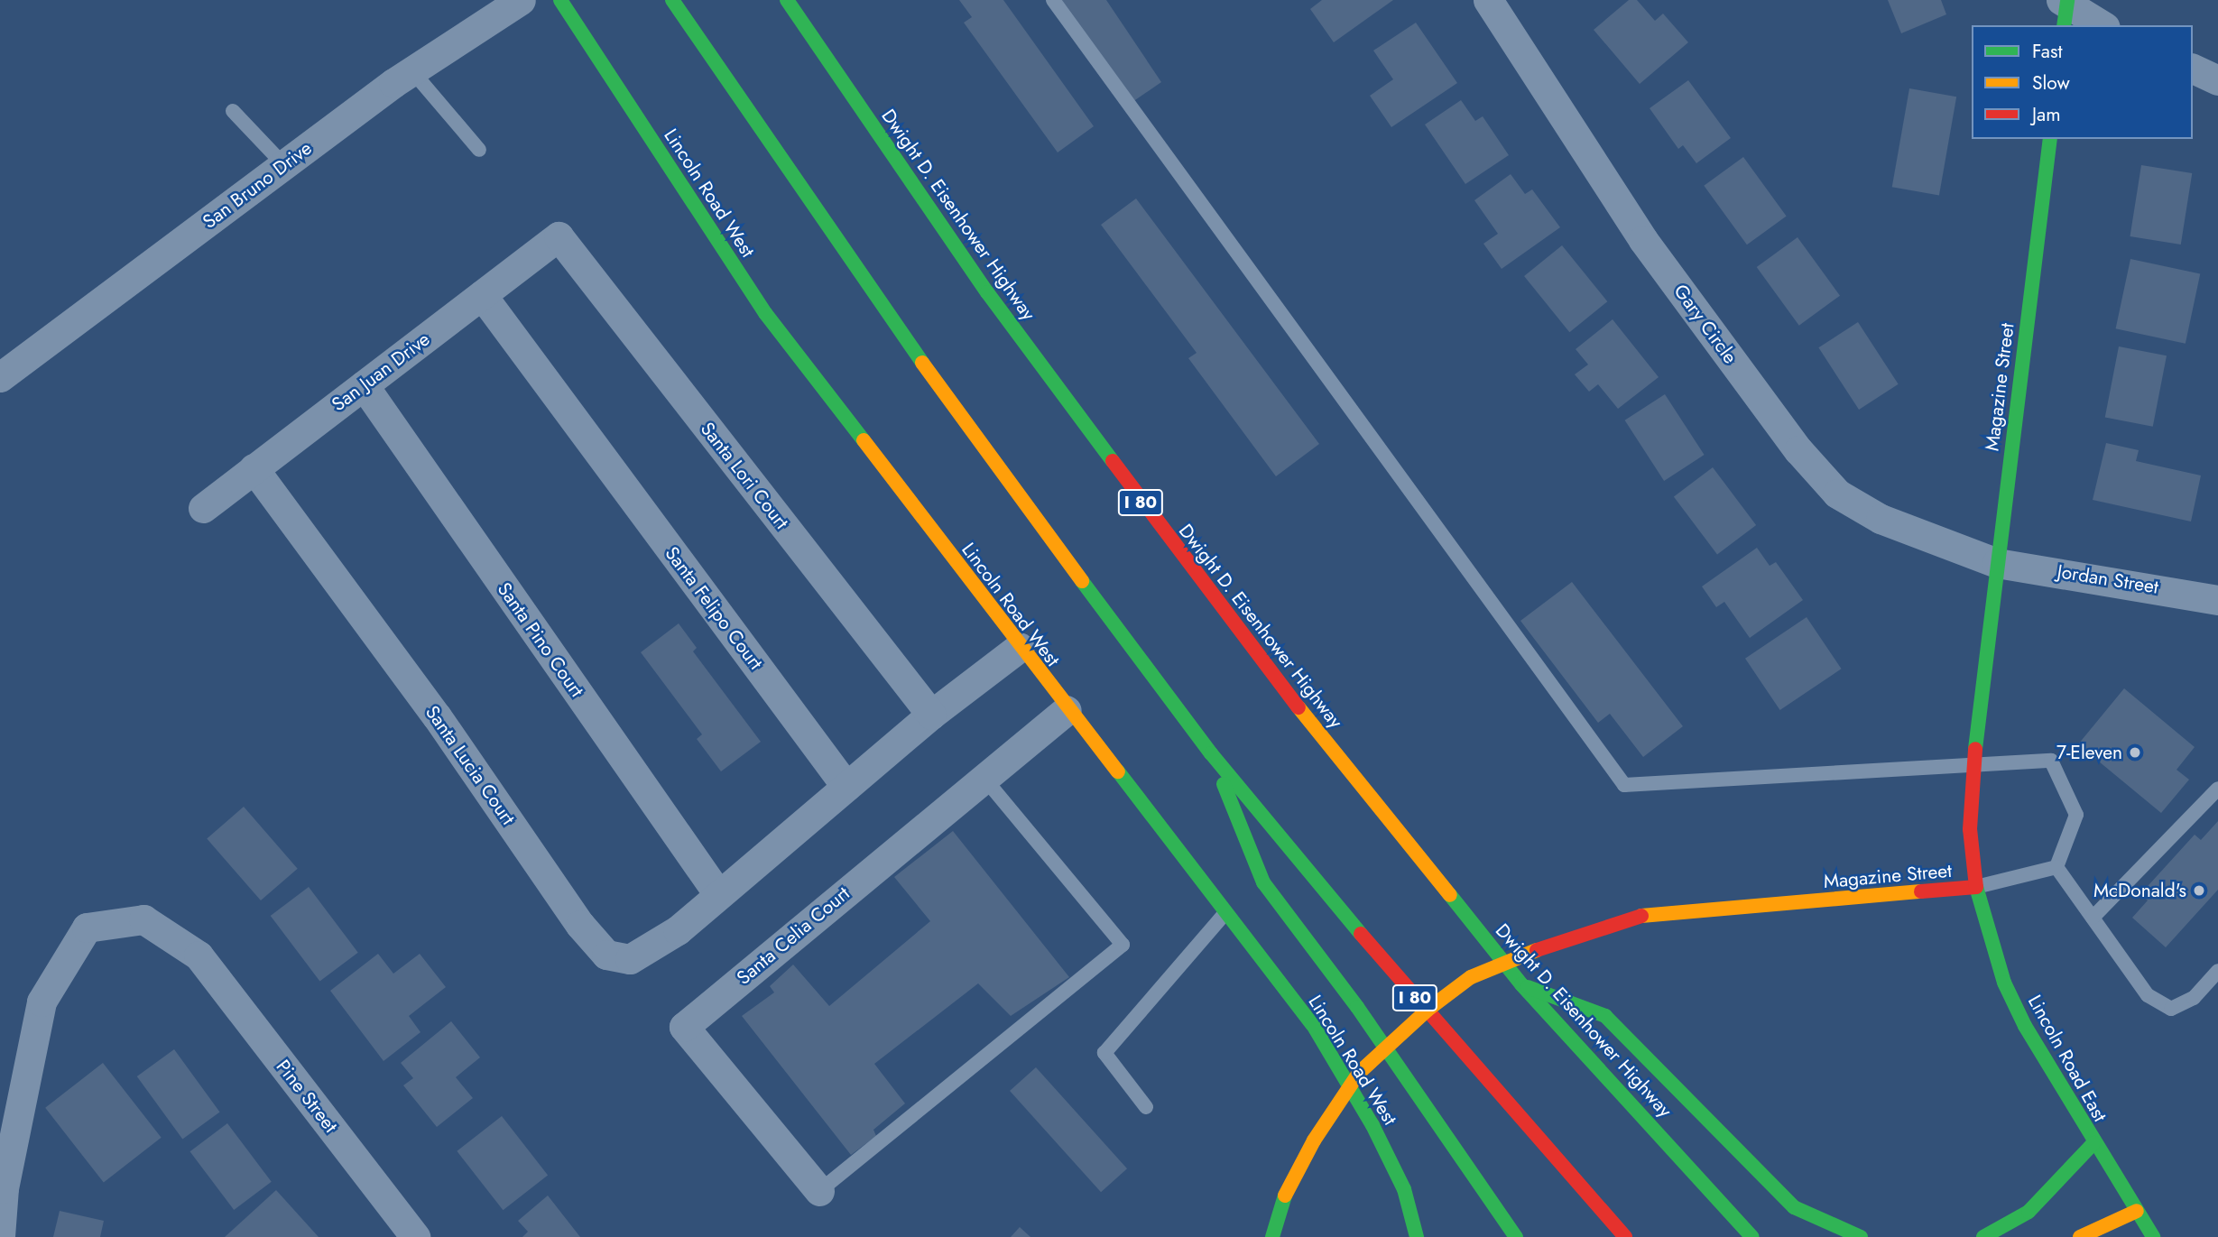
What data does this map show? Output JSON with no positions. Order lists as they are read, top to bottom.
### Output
{
  "streets": {
    "main road": [
      "Lincoln Road West",
      "Dwight D. Eisenhower Highway",
      "Magazine Street",
      "I 80",
      "Lincoln Road East"
    ],
    "street": [
      "San Bruno Drive",
      "Gary Circle",
      "San Juan Drive",
      "Santa Lori Court",
      "Jordan Street",
      "Santa Felipo Court",
      "Santa Pino Court",
      "Santa Lucia Court",
      "Santa Celia Court",
      "Pine Street"
    ]
  },
  "crossings": [
    ["Lincoln Road West", "Santa Celia Court"],
    ["Gary Circle", "Magazine Street"],
    ["Gary Circle", "Jordan Street"],
    ["San Juan Drive", "Santa Lori Court"],
    ["San Juan Drive", "Santa Felipo Court"],
    ["San Juan Drive", "Santa Pino Court"],
    ["San Juan Drive", "Santa Lucia Court"],
    ["Magazine Street", "Jordan Street"],
    ["Magazine Street", "Lincoln Road East"],
    ["Santa Pino Court", "Santa Lucia Court"]
  ],
  "places": ["7-Eleven", "McDonald's"],
  "legend": ["Fast", "Slow", "Jam"]
}
